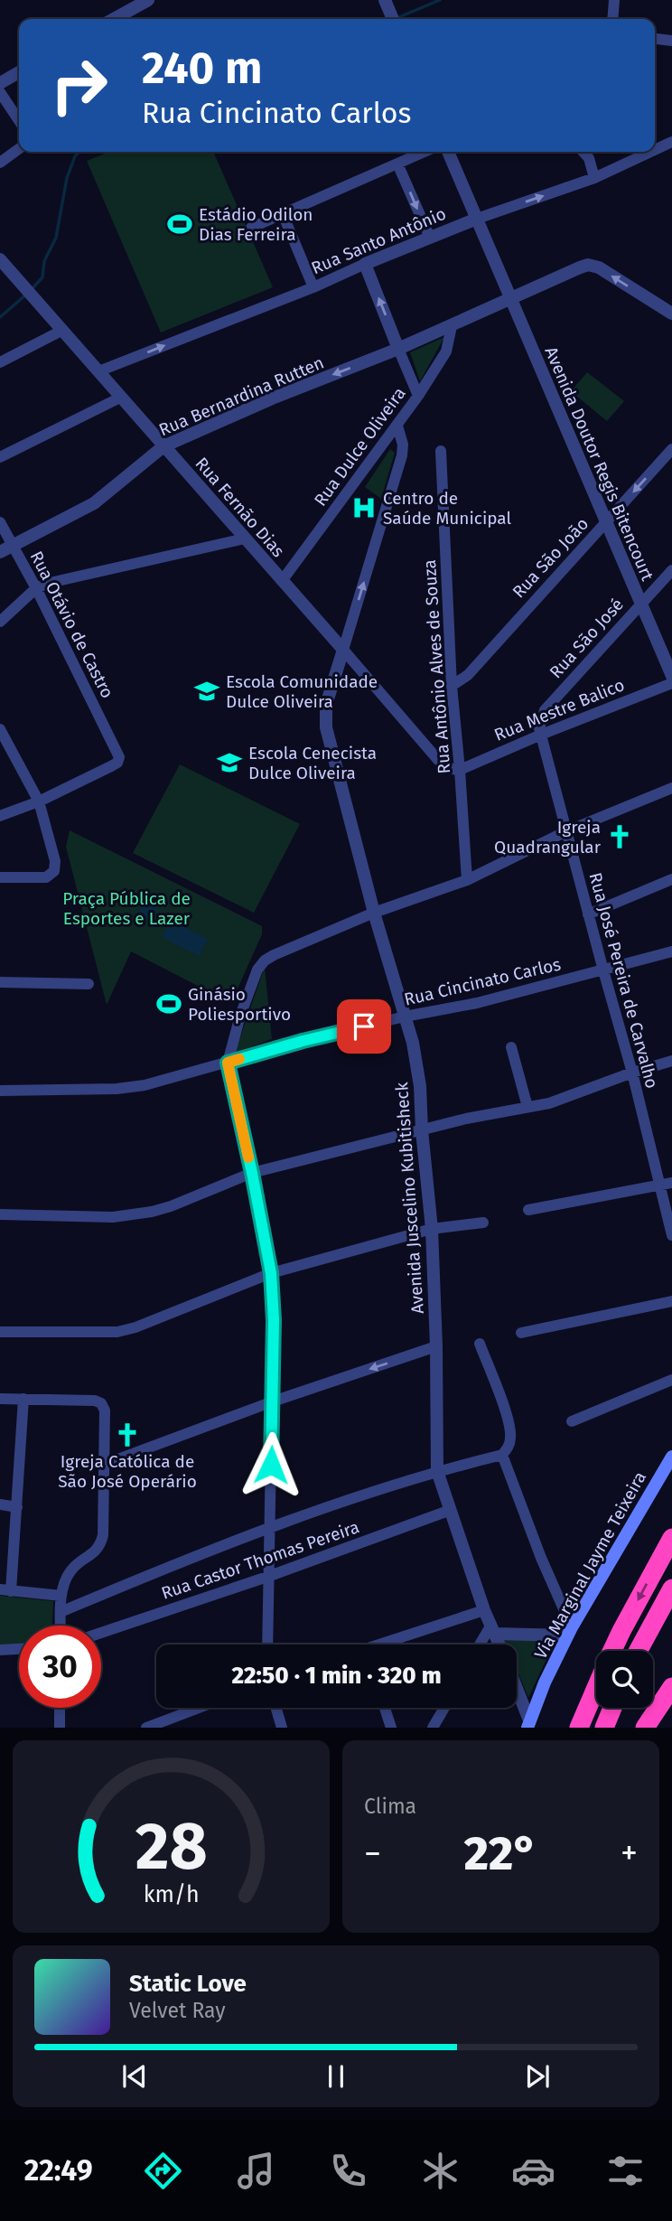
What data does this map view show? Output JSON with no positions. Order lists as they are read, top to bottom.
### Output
{
  "streets": {
    "main road": ["Via Marginal Jayme Teixeira"],
    "street": [
      "Rua Santo Antônio",
      "Rua Bernardina Rutten",
      "Rua Dulce Oliveira",
      "Avenida Doutor Regis Bitencourt",
      "Rua Fernão Dias",
      "Rua São João",
      "Rua Otávio de Castro",
      "Rua São José",
      "Rua Antônio Alves de Souza",
      "Rua Mestre Balico",
      "Rua José Pereira de Carvalho",
      "Rua Cincinato Carlos",
      "Avenida Juscelino Kubitisheck",
      "Rua Castor Thomas Pereira"
    ]
  },
  "crossings": [
    ["Rua Santo Antônio", "Avenida Doutor Regis Bitencourt"],
    ["Rua Santo Antônio", "Rua Fernão Dias"],
    ["Rua Bernardina Rutten", "Rua Dulce Oliveira"],
    ["Rua Bernardina Rutten", "Avenida Doutor Regis Bitencourt"],
    ["Rua Bernardina Rutten", "Rua Fernão Dias"],
    ["Rua Bernardina Rutten", "Rua Otávio de Castro"],
    ["Rua Dulce Oliveira", "Rua Fernão Dias"],
    ["Avenida Doutor Regis Bitencourt", "Rua São João"],
    ["Avenida Doutor Regis Bitencourt", "Rua São José"],
    ["Rua Fernão Dias", "Rua Antônio Alves de Souza"],
    ["Rua Fernão Dias", "Rua Mestre Balico"],
    ["Rua Fernão Dias", "Avenida Juscelino Kubitisheck"],
    ["Rua São João", "Rua Antônio Alves de Souza"],
    ["Rua São José", "Rua Mestre Balico"],
    ["Rua São José", "Rua José Pereira de Carvalho"],
    ["Rua Antônio Alves de Souza", "Rua Mestre Balico"],
    ["Rua Mestre Balico", "Rua José Pereira de Carvalho"],
    ["Rua José Pereira de Carvalho", "Rua Cincinato Carlos"],
    ["Rua Cincinato Carlos", "Avenida Juscelino Kubitisheck"],
    ["Avenida Juscelino Kubitisheck", "Rua Castor Thomas Pereira"]
  ],
  "one_way": ["Rua Santo Antônio", "Rua Bernardina Rutten"],
  "parks": ["Praça Pública de Esportes e Lazer"],
  "places": {
    "sports": ["Estádio Odilon Dias Ferreira", "Ginásio Poliesportivo"],
    "hospital": ["Centro de Saúde Municipal"],
    "school or university": ["Escola Comunidade Dulce Oliveira", "Escola Cenecista Dulce Oliveira"],
    "church": ["Igreja Quadrangular", "Igreja Católica de São José Operário"]
  },
  "page": {
    "turn": ["240 m", "Rua Cincinato Carlos"],
    "limit": "30",
    "trip": "22:50 · 1 min · 320 m",
    "tile": "Clima",
    "heat": ["−", "22°", "+"],
    "song": ["Static Love", "Velvet Ray"],
    "tabs": "22:49",
    "gauge": ["28", "km/h"]
  }
}
